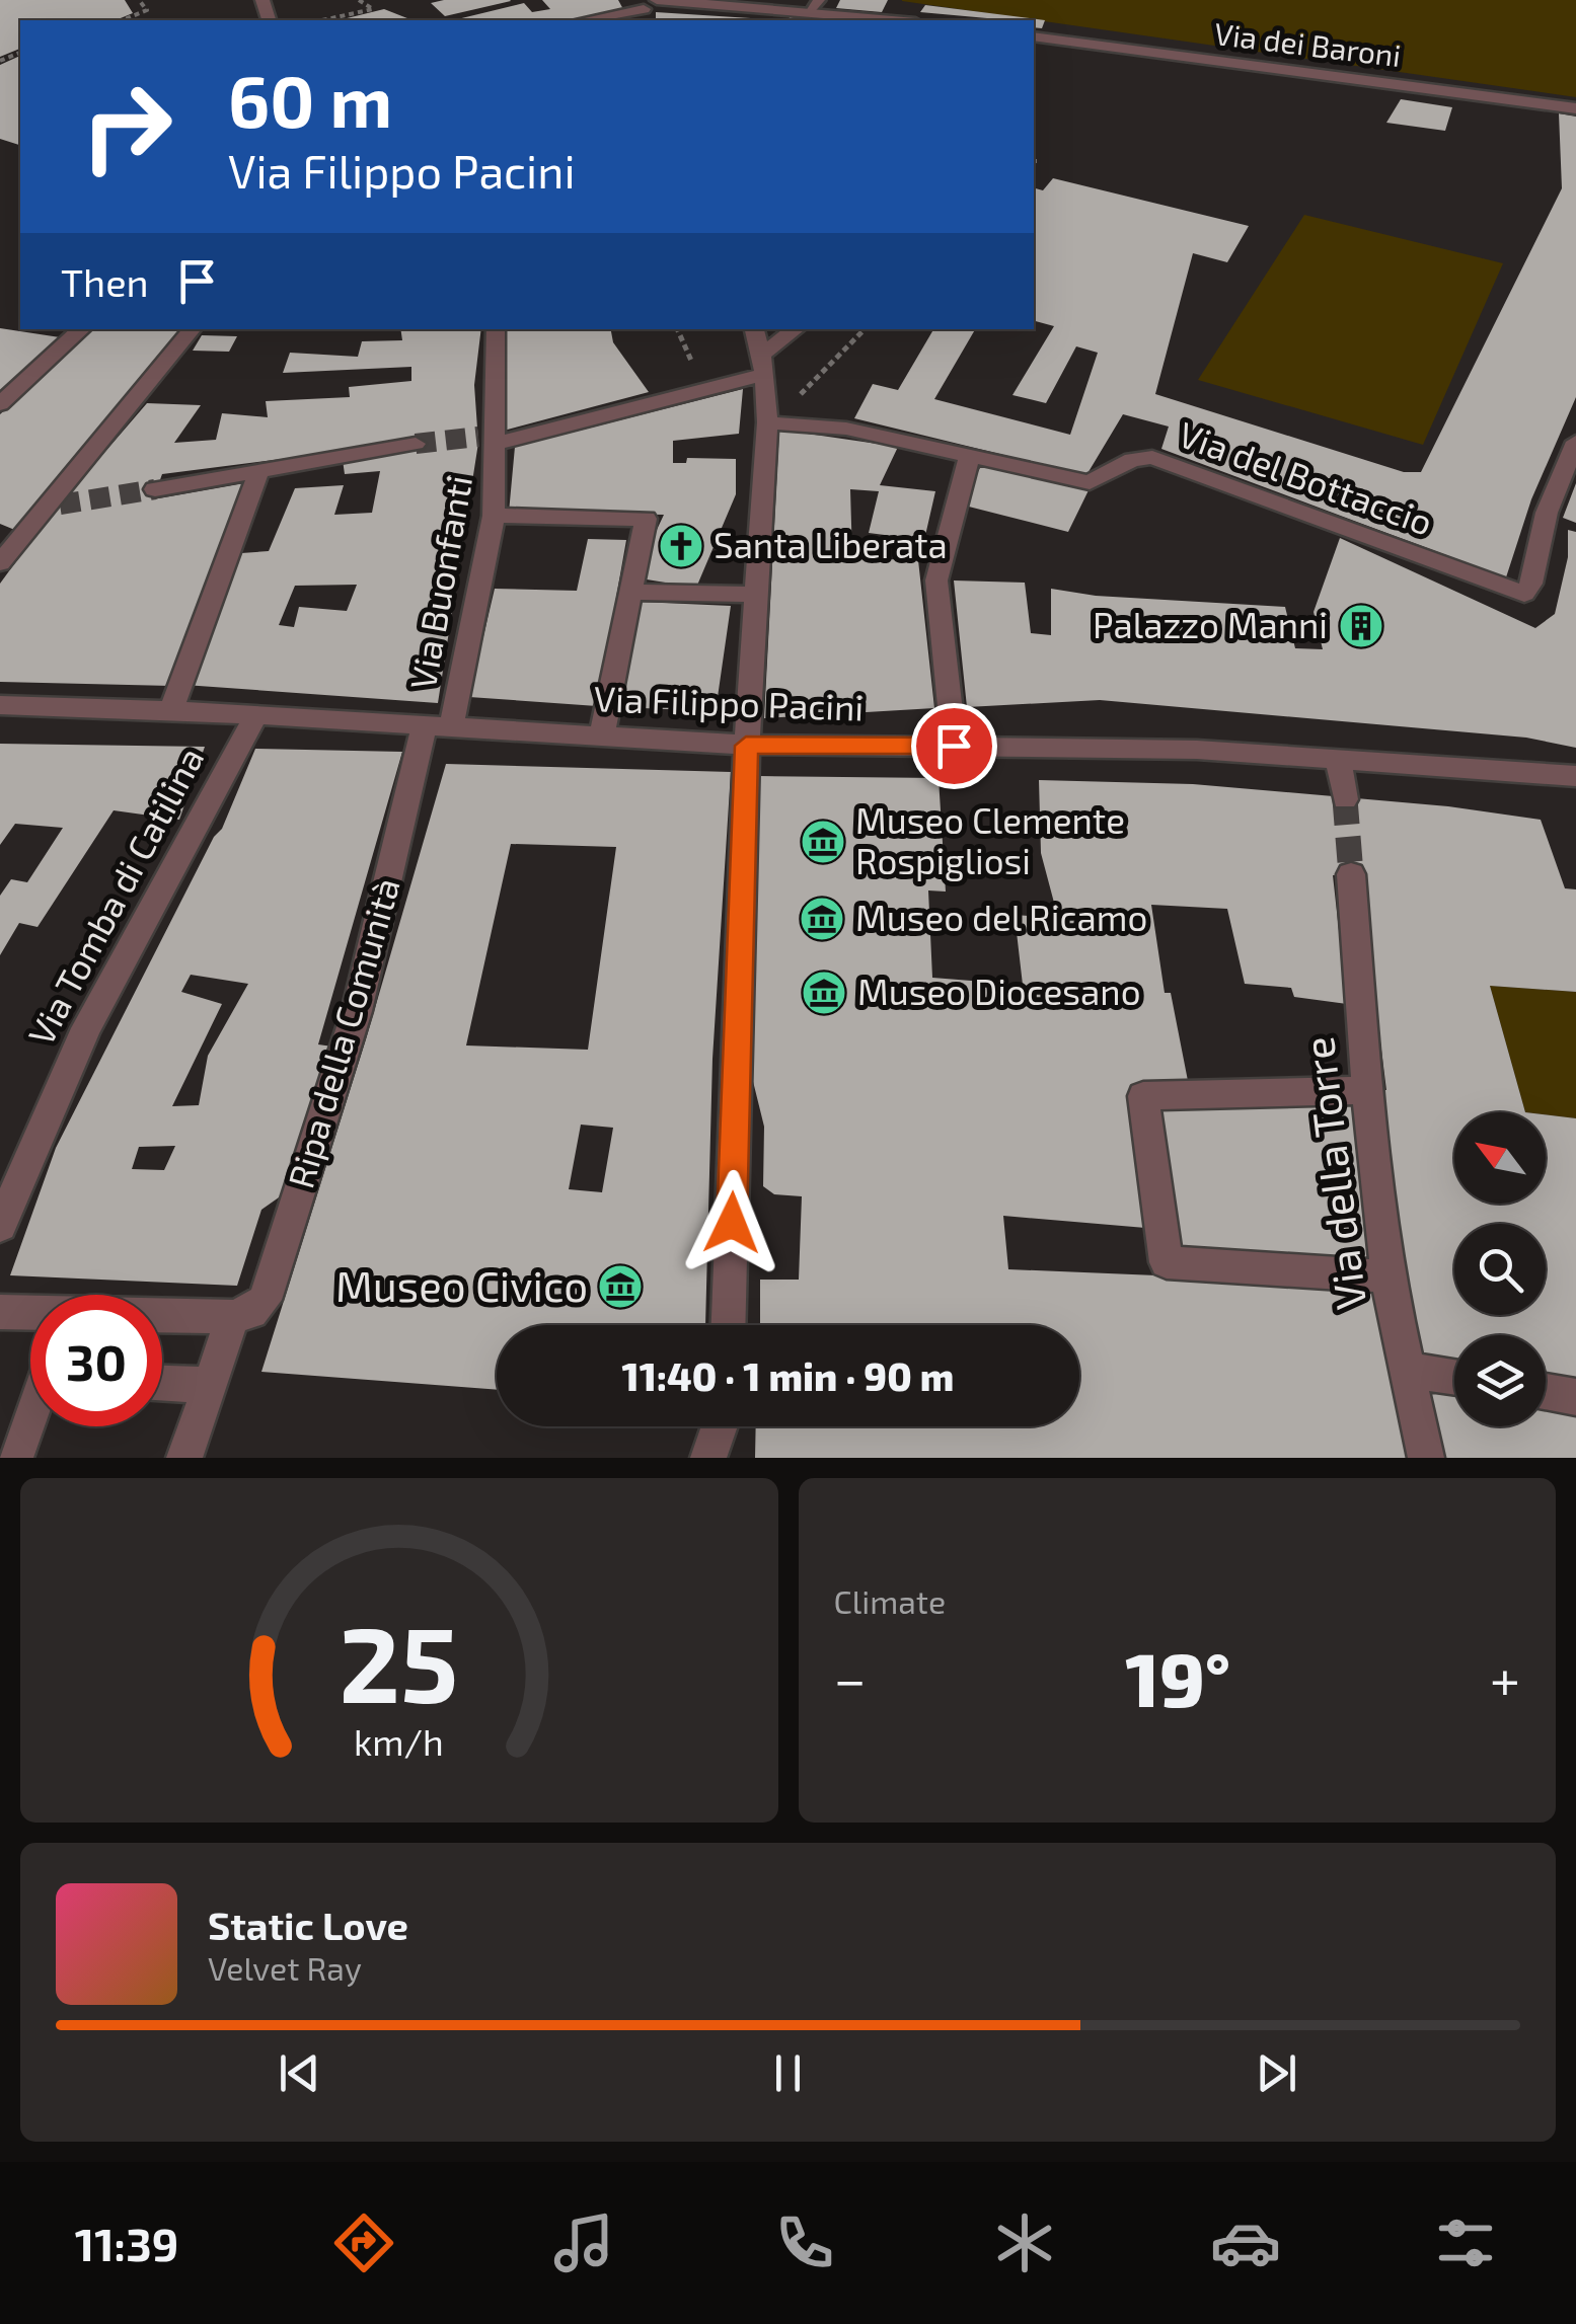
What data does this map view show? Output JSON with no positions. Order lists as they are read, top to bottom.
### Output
{
  "streets": {
    "street": [
      "Via dei Baroni",
      "Via del Bottaccio",
      "Via Buonfanti",
      "Via Filippo Pacini",
      "Via Tomba di Catilina",
      "Ripa della Comunità",
      "Via della Torre"
    ]
  },
  "crossings": [
    ["Via Buonfanti", "Via Filippo Pacini"],
    ["Via Buonfanti", "Ripa della Comunità"],
    ["Via Filippo Pacini", "Via Tomba di Catilina"],
    ["Via Filippo Pacini", "Ripa della Comunità"]
  ],
  "places": {
    "church": ["Santa Liberata"],
    "building": ["Palazzo Manni"],
    "museum": [
      "Museo Clemente Rospigliosi",
      "Museo del Ricamo",
      "Museo Diocesano",
      "Museo Civico"
    ]
  },
  "north": "top left",
  "page": {
    "turn": ["60 m", "Via Filippo Pacini"],
    "then": "Then",
    "limit": "30",
    "trip": "11:40 · 1 min · 90 m",
    "tile": "Climate",
    "heat": ["−", "19°", "+"],
    "song": ["Static Love", "Velvet Ray"],
    "tabs": "11:39",
    "gauge": ["25", "km/h"]
  }
}
